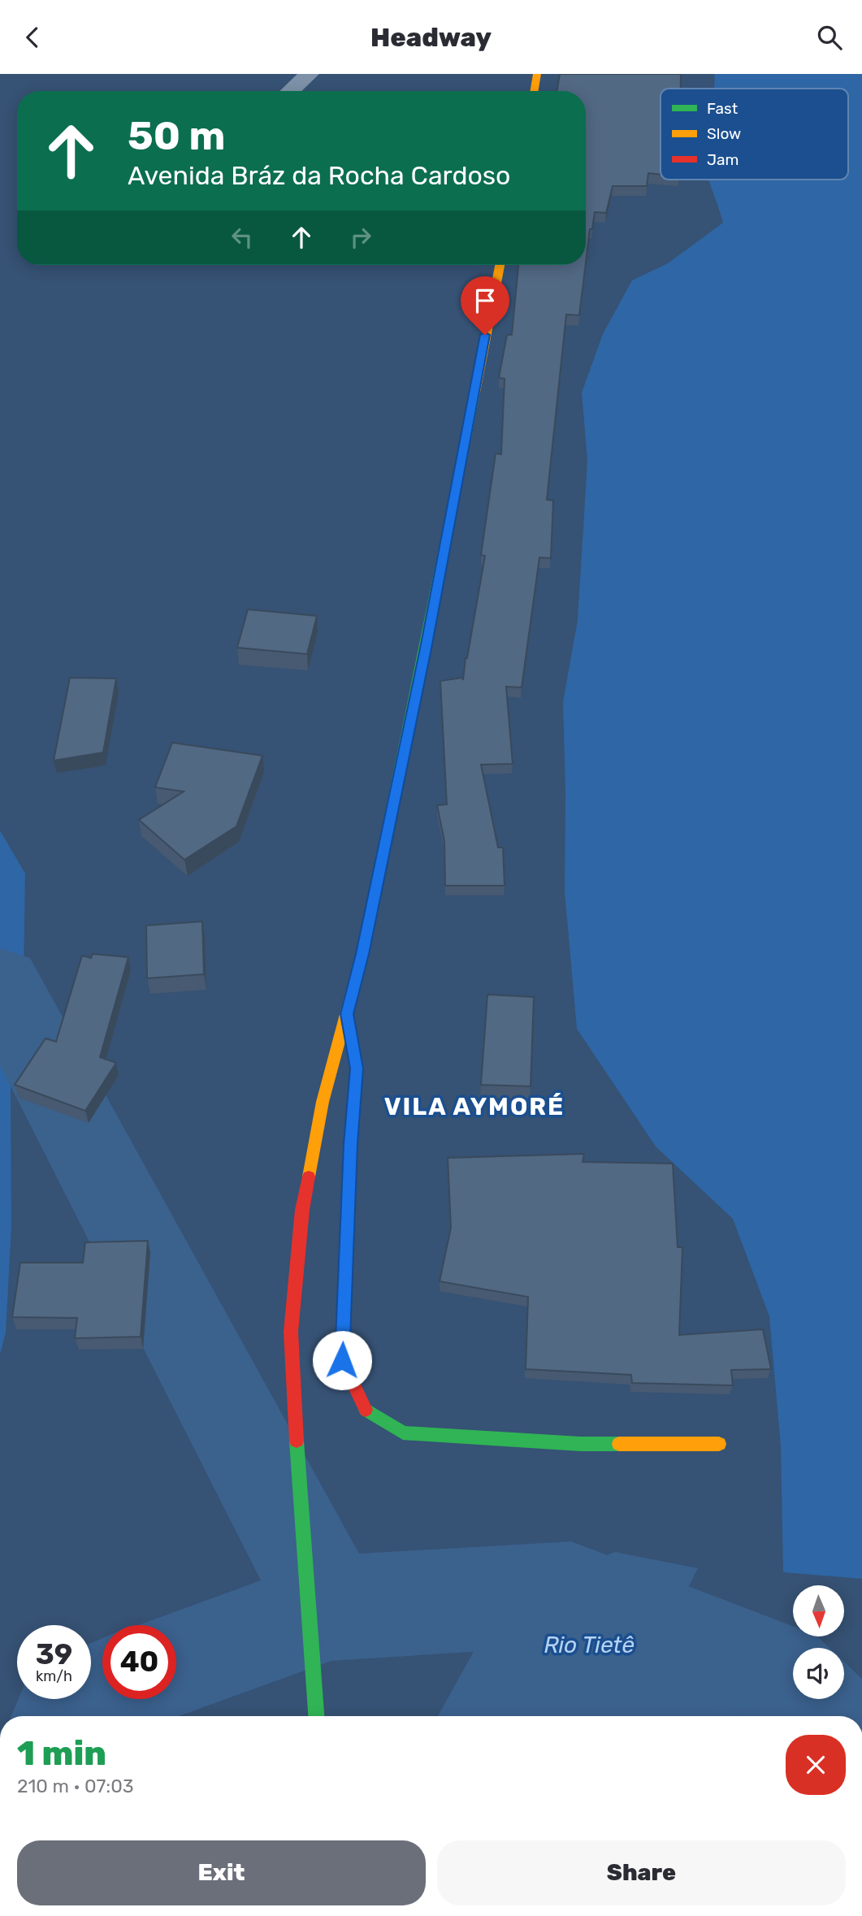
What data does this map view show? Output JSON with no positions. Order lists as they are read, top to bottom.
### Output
{
  "districts": ["VILA AYMORÉ"],
  "water": ["Rio Tietê"],
  "legend": ["Fast", "Slow", "Jam"],
  "north": "bottom",
  "page": {
    "header": "Headway",
    "turn": ["50 m", "Avenida Bráz da Rocha Cardoso"],
    "speed": "39 km/h",
    "limit": "40",
    "heading": ["1 min", "210 m · 07:03"],
    "buttons": ["Exit", "Share"]
  }
}
